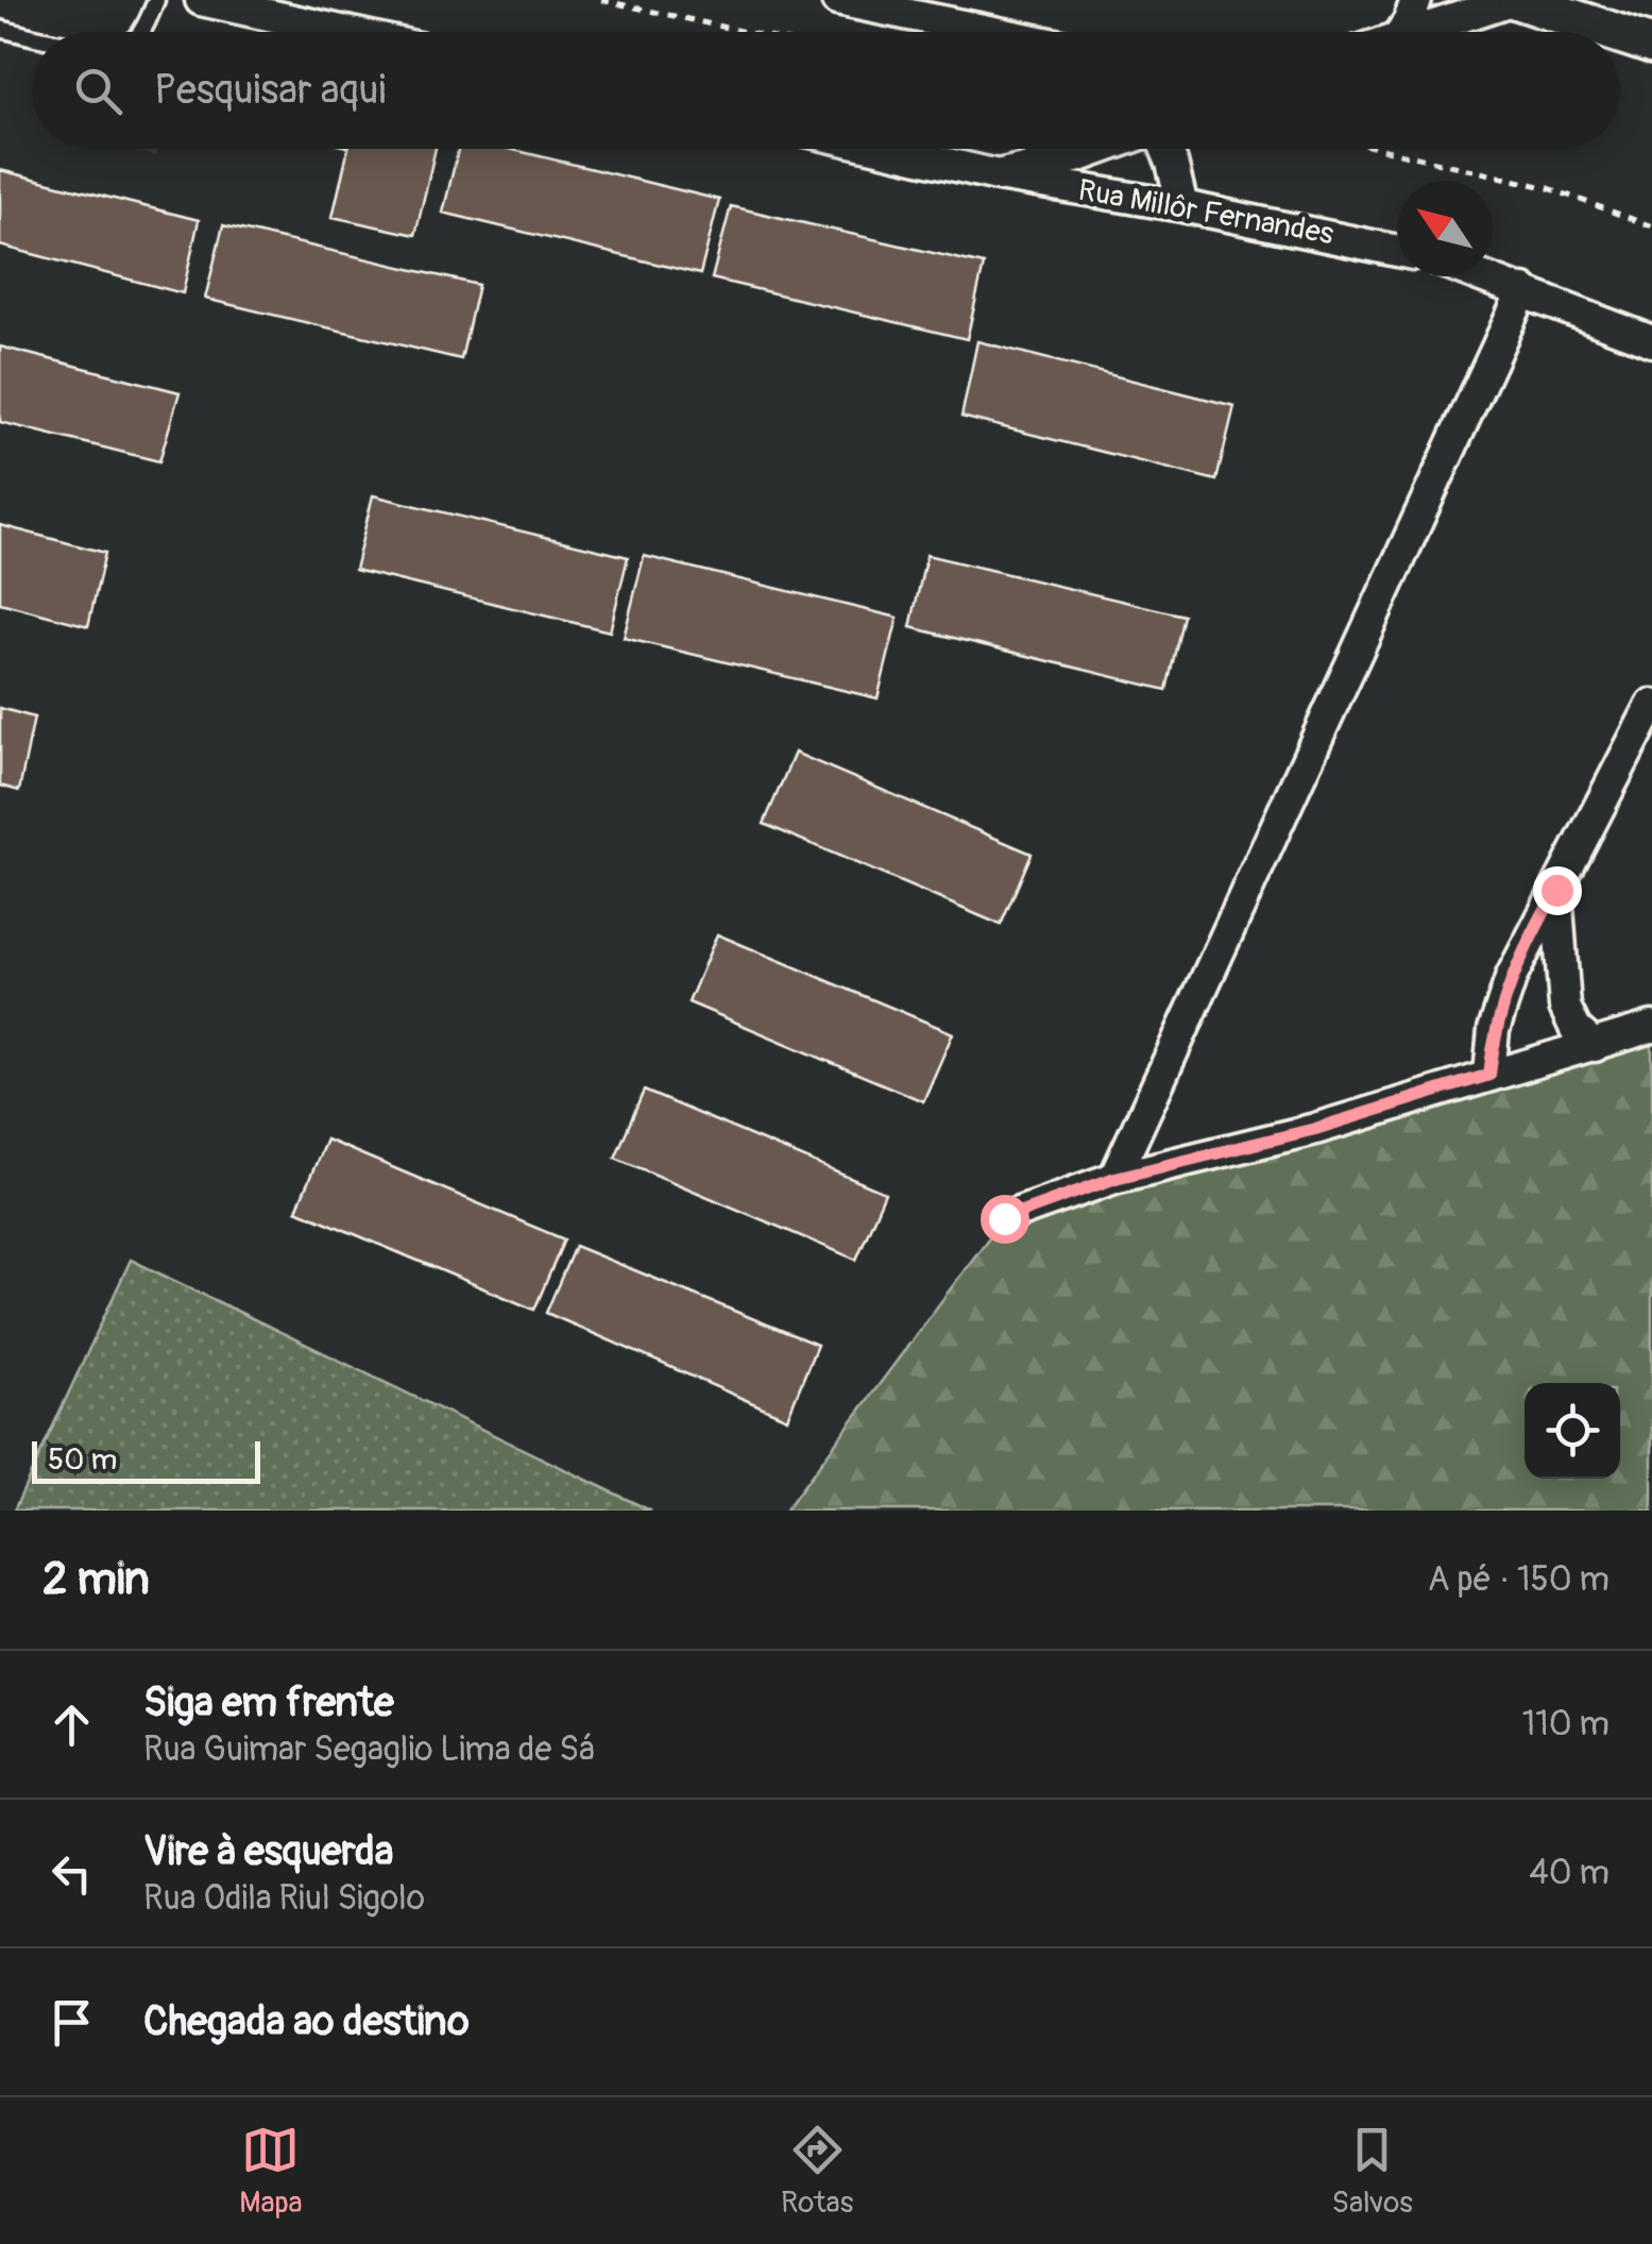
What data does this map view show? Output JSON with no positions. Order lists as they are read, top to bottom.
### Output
{
  "streets": {
    "street": ["Rua Millôr Fernandes"]
  },
  "scale_bar": "50 m",
  "north": "top left",
  "page": {
    "search": "Pesquisar aqui",
    "scale": "50 m",
    "heading": ["2 min", "A pé · 150 m"],
    "list": [
      ["Siga em frente", "Rua Guimar Segaglio Lima de Sá", "110 m"],
      ["Vire à esquerda", "Rua Odila Riul Sigolo", "40 m"],
      "Chegada ao destino"
    ],
    "nav": ["Mapa", "Rotas", "Salvos"]
  }
}
